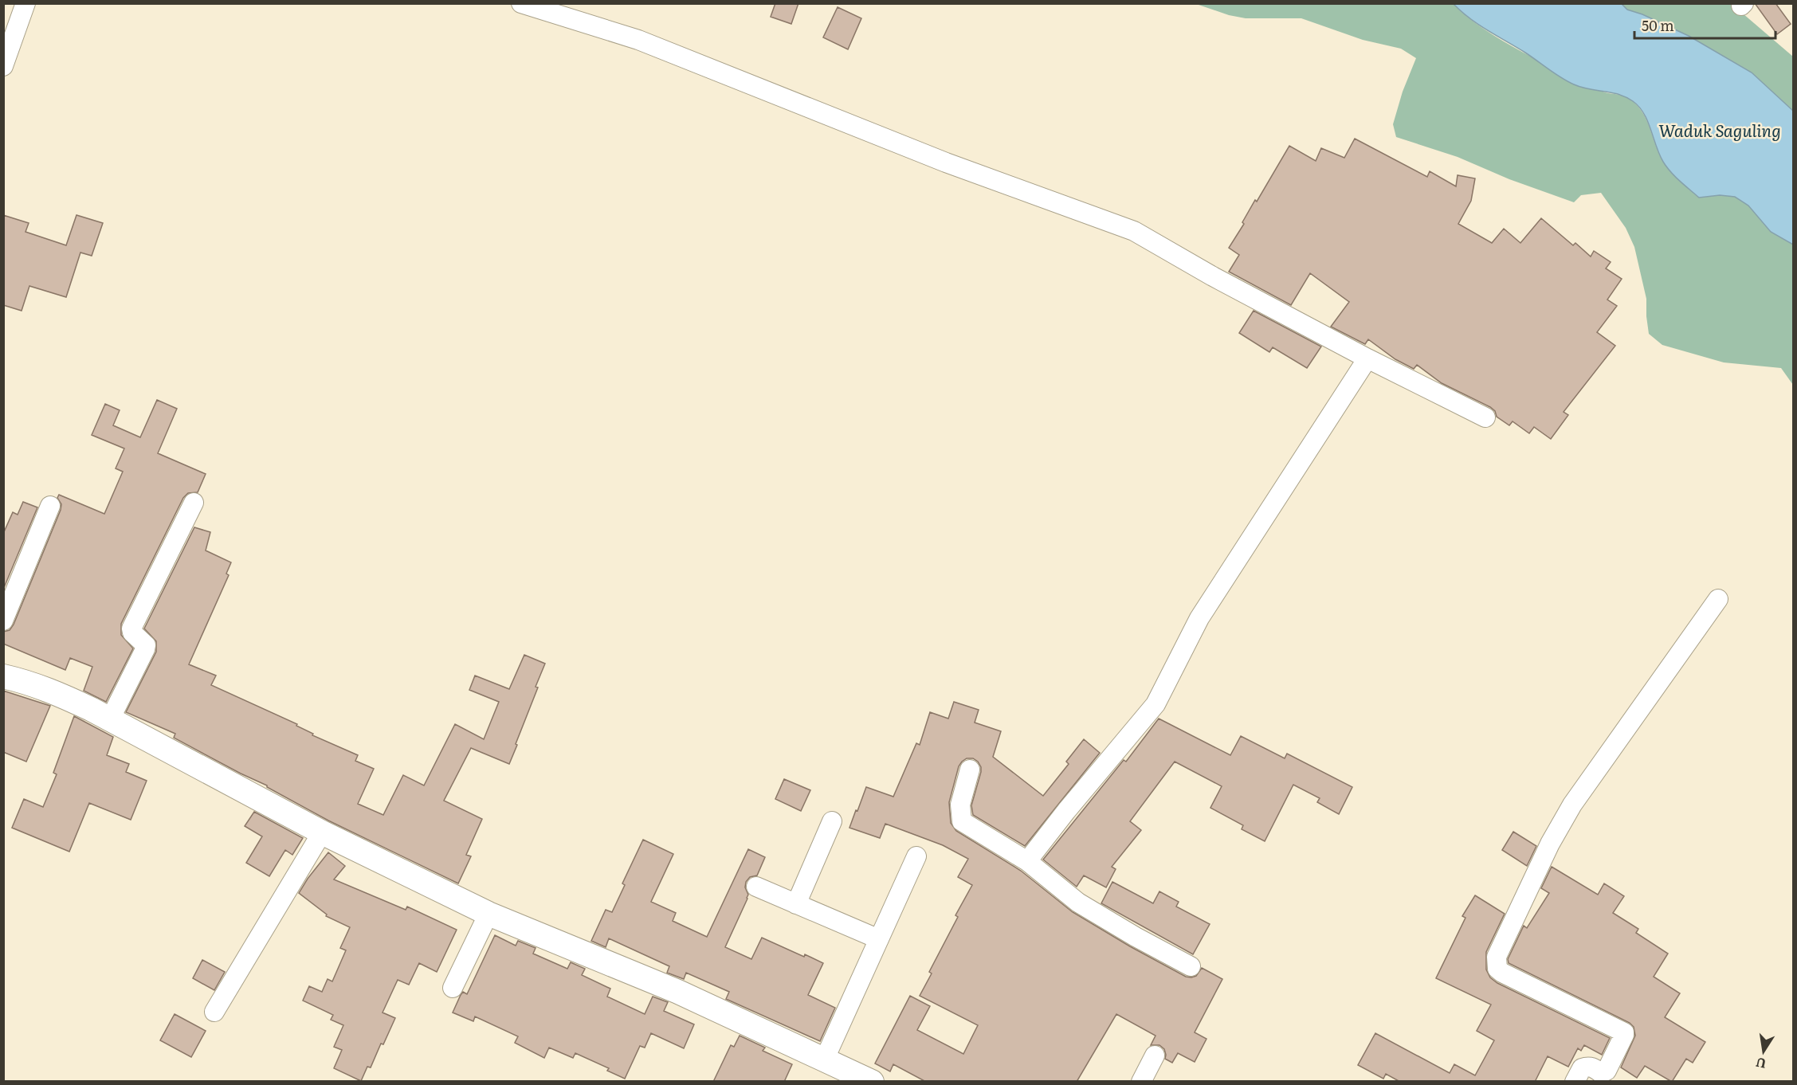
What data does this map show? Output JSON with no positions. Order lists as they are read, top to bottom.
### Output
{
  "water": ["Waduk Saguling"],
  "scale_bar": "50 m",
  "north": "bottom"
}
